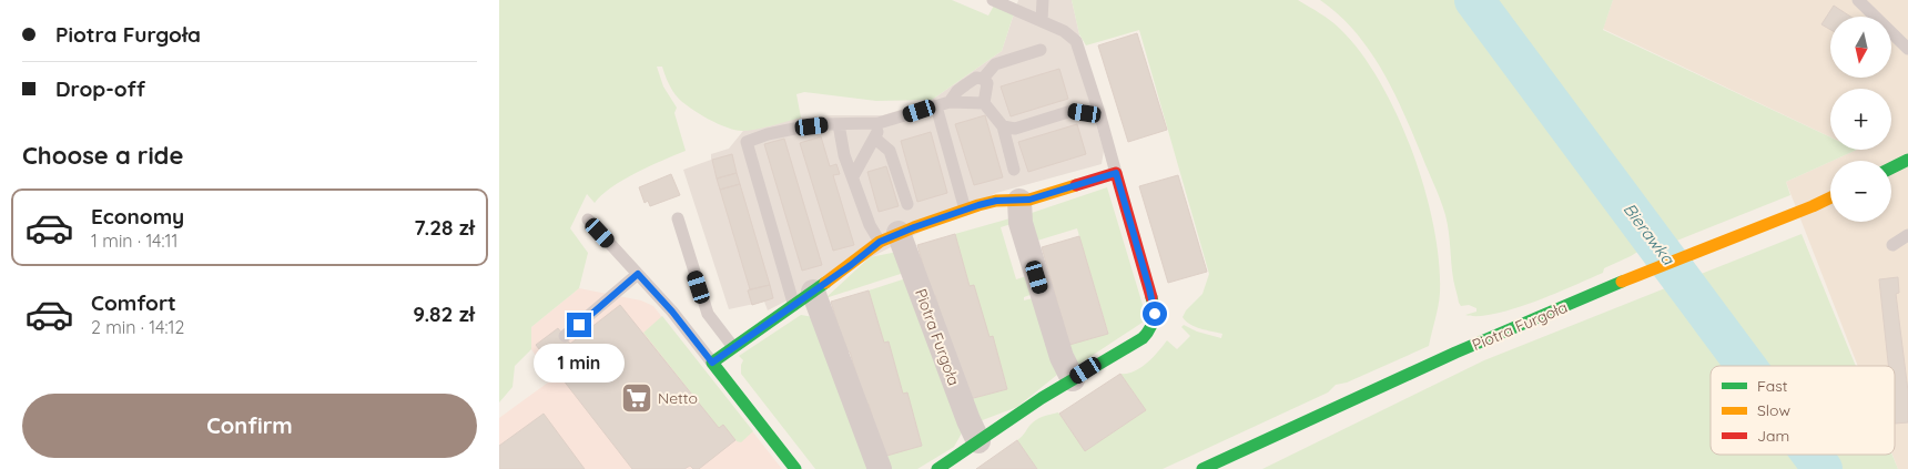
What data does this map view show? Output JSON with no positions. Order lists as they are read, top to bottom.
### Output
{
  "streets": {
    "street": ["Piotra Furgoła"]
  },
  "water": ["Bierawka"],
  "places": {
    "supermarket": ["Netto"]
  },
  "legend": ["Fast", "Slow", "Jam"],
  "north": "bottom",
  "page": {
    "banner": ["Piotra Furgoła", "Drop-off"],
    "map_buttons": ["+", "−"],
    "heading": "Choose a ride",
    "list": [
      {
        "name": "Economy",
        "note": "1 min · 14:11",
        "value": "7.28 zł"
      },
      {
        "name": "Comfort",
        "note": "2 min · 14:12",
        "value": "9.82 zł"
      }
    ],
    "bubble": "1 min",
    "buttons": "Confirm"
  }
}
